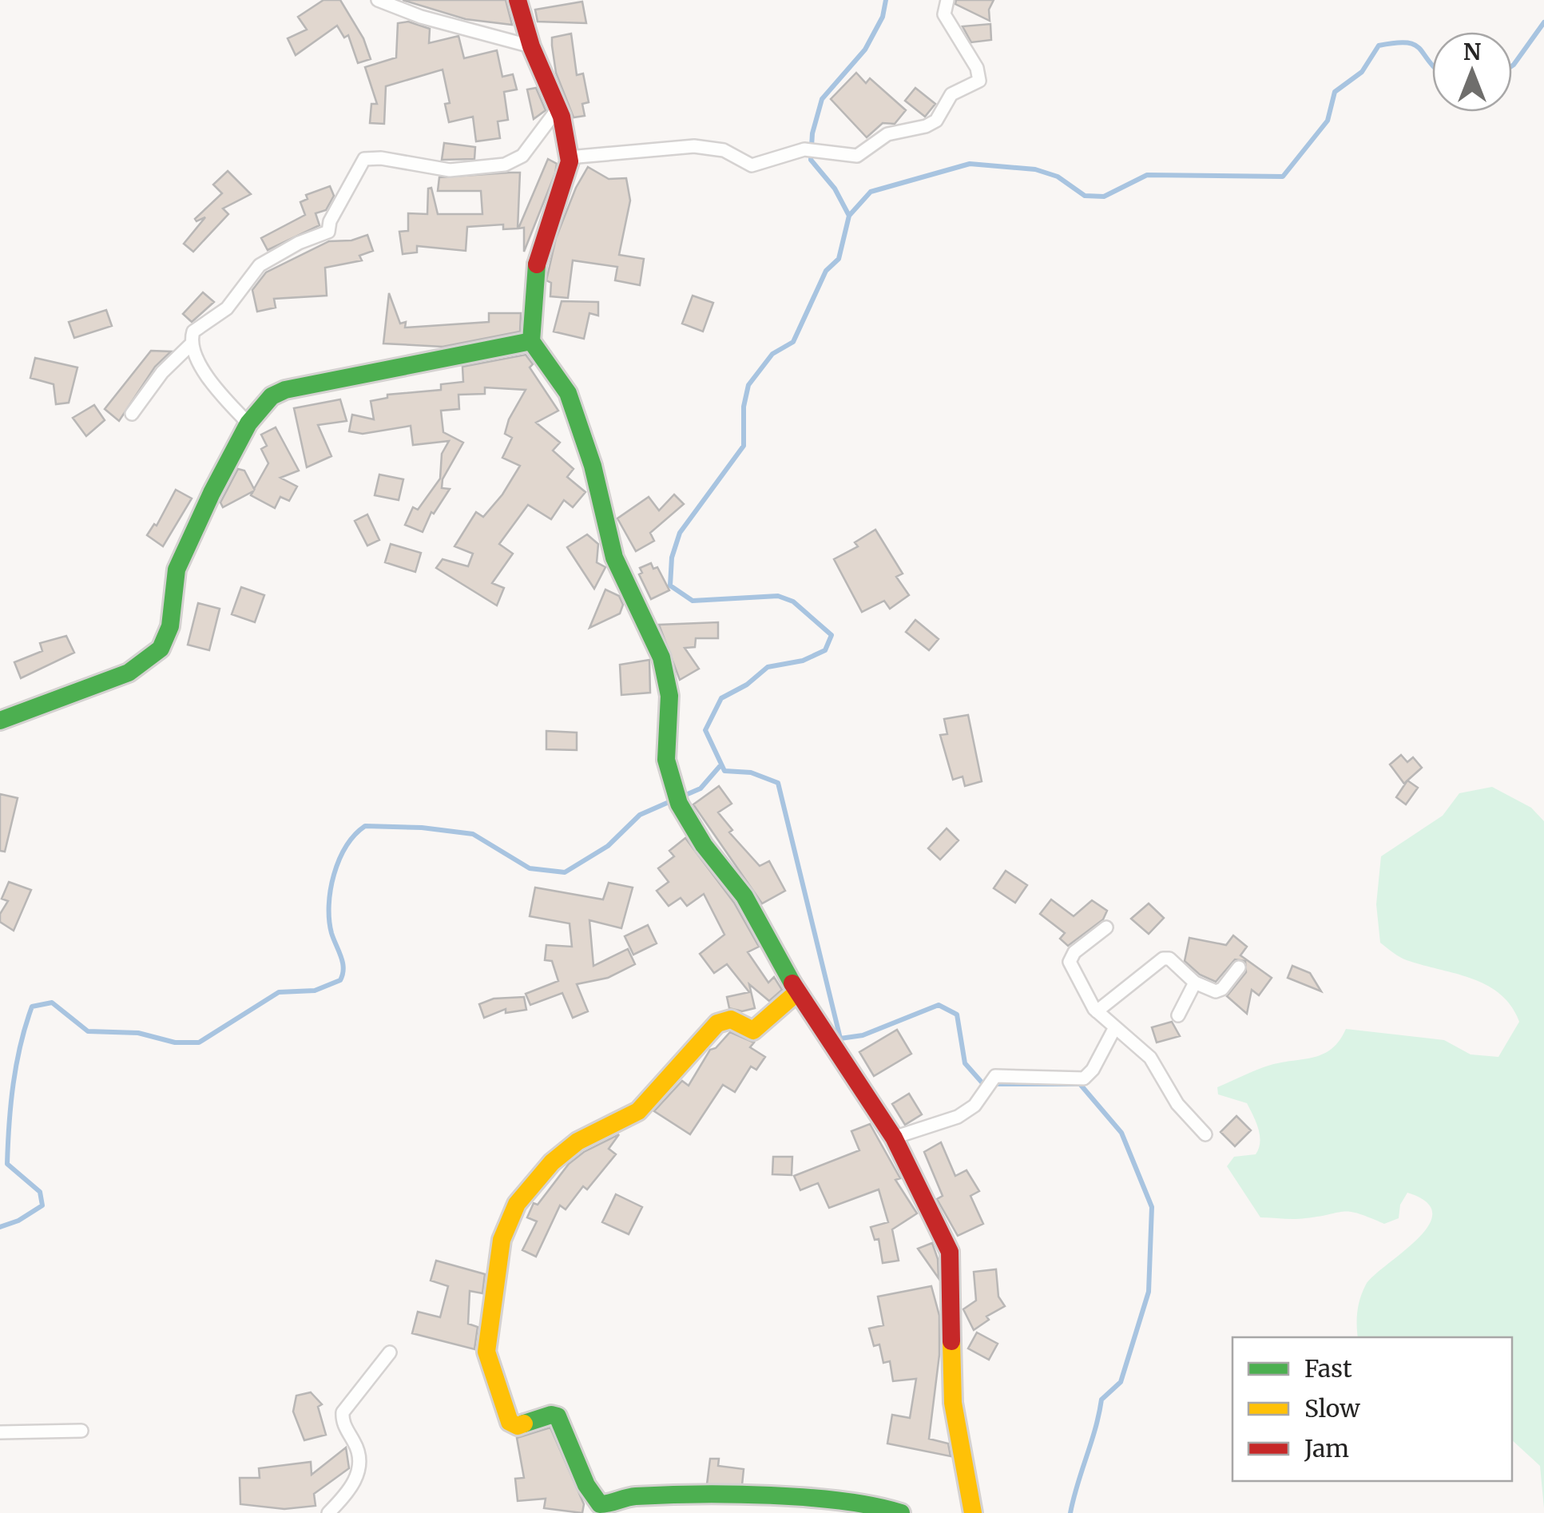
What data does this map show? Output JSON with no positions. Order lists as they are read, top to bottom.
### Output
{
  "legend": ["Fast", "Slow", "Jam"],
  "north": "top"
}
